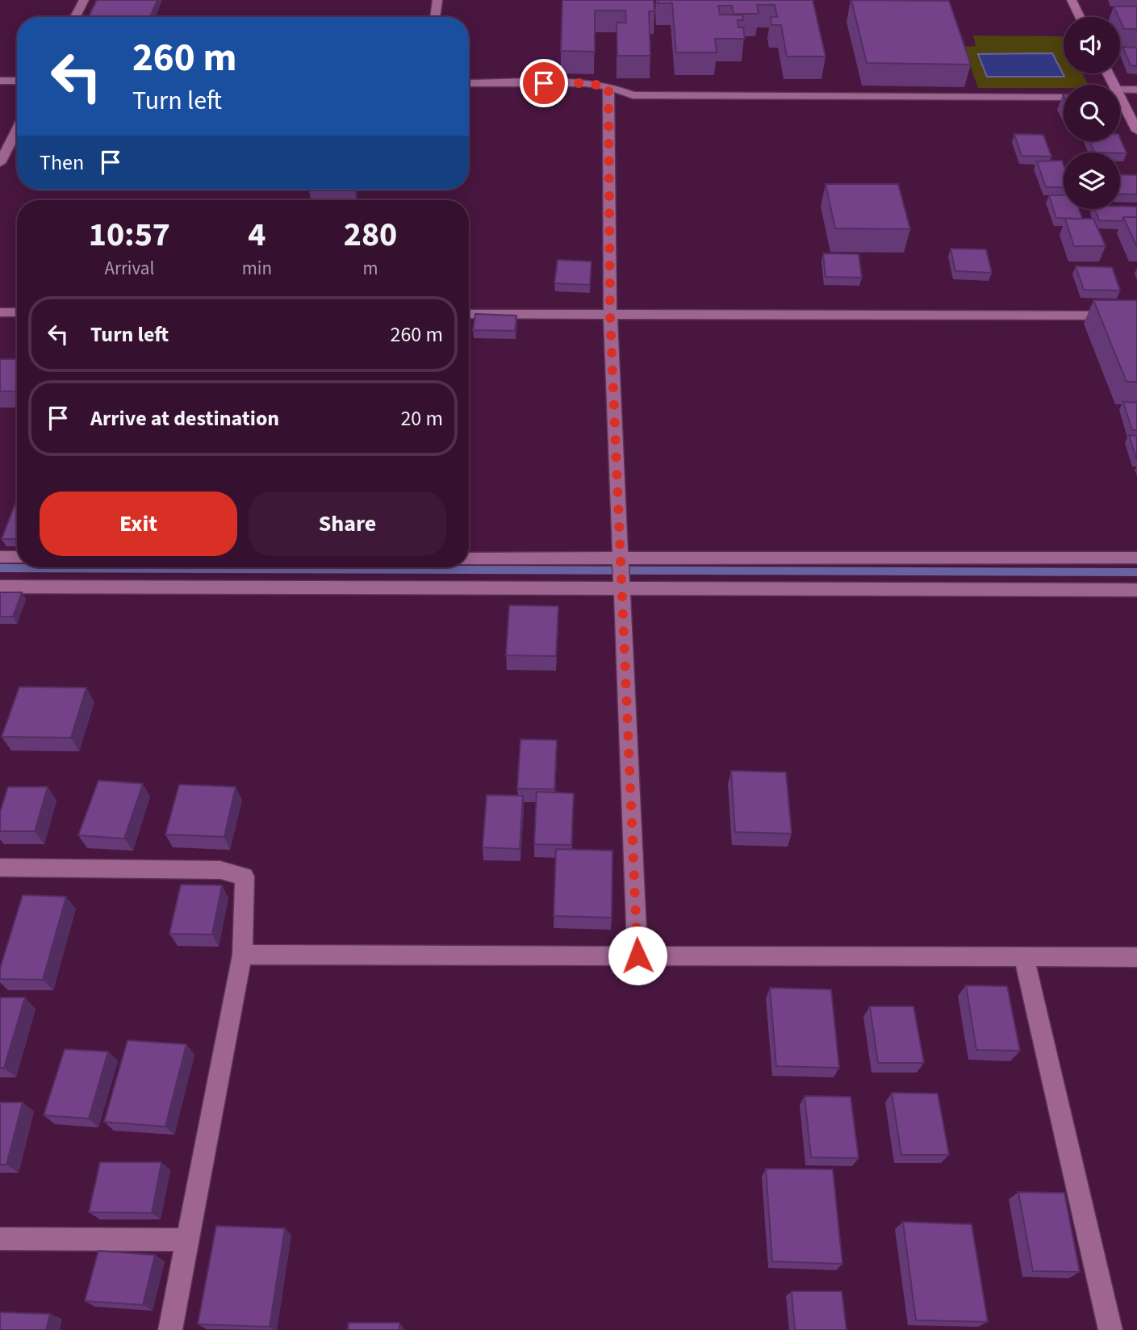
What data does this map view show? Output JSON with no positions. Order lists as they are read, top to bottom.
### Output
{
  "page": {
    "turn": ["260 m", "Turn left"],
    "then": "Then",
    "eta": [
      "10:57",
      "Arrival",
      "4",
      "min",
      "280",
      "m"
    ],
    "list": [
      {
        "name": "Turn left",
        "value": "260 m"
      },
      {
        "name": "Arrive at destination",
        "value": "20 m"
      }
    ],
    "buttons": ["Exit", "Share"]
  }
}
